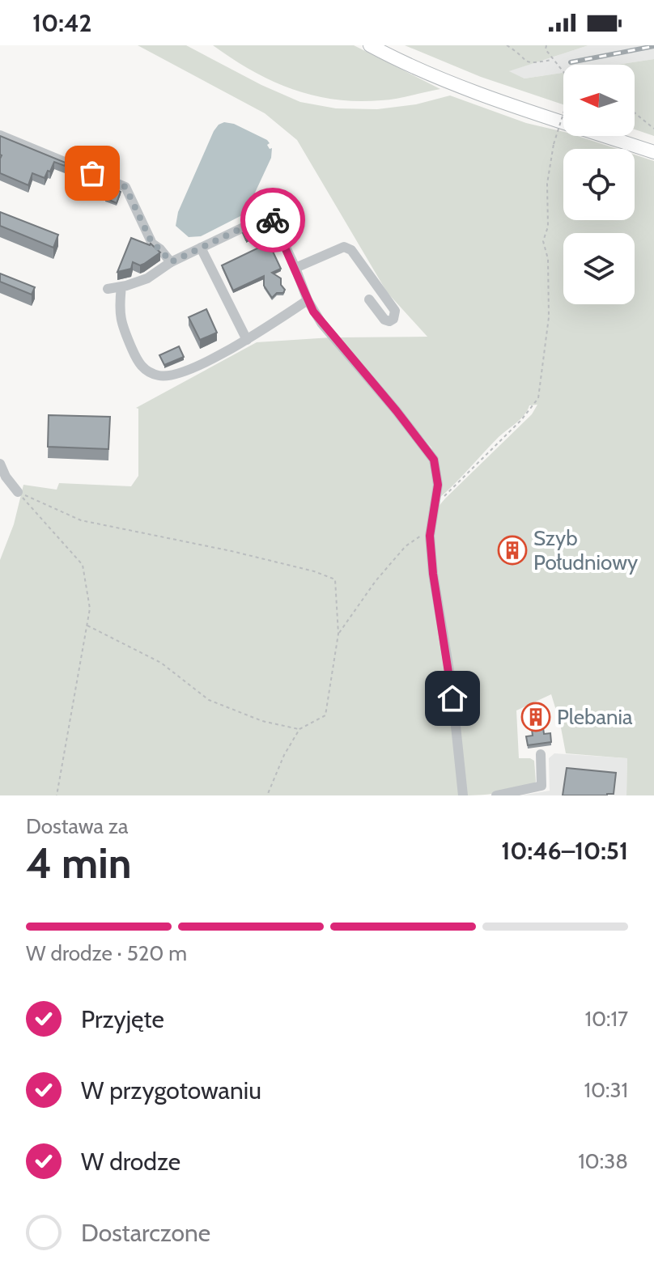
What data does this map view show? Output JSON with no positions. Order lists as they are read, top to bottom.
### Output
{
  "places": {
    "building": ["Szyb Południowy", "Plebania"]
  },
  "north": "left",
  "page": {
    "status": "10:42",
    "heading": ["4 min", "Dostawa za", "10:46–10:51"],
    "bar": "W drodze · 520 m",
    "list": [
      ["Przyjęte", "10:17"],
      ["W przygotowaniu", "10:31"],
      ["W drodze", "10:38"],
      "Dostarczone"
    ]
  }
}
